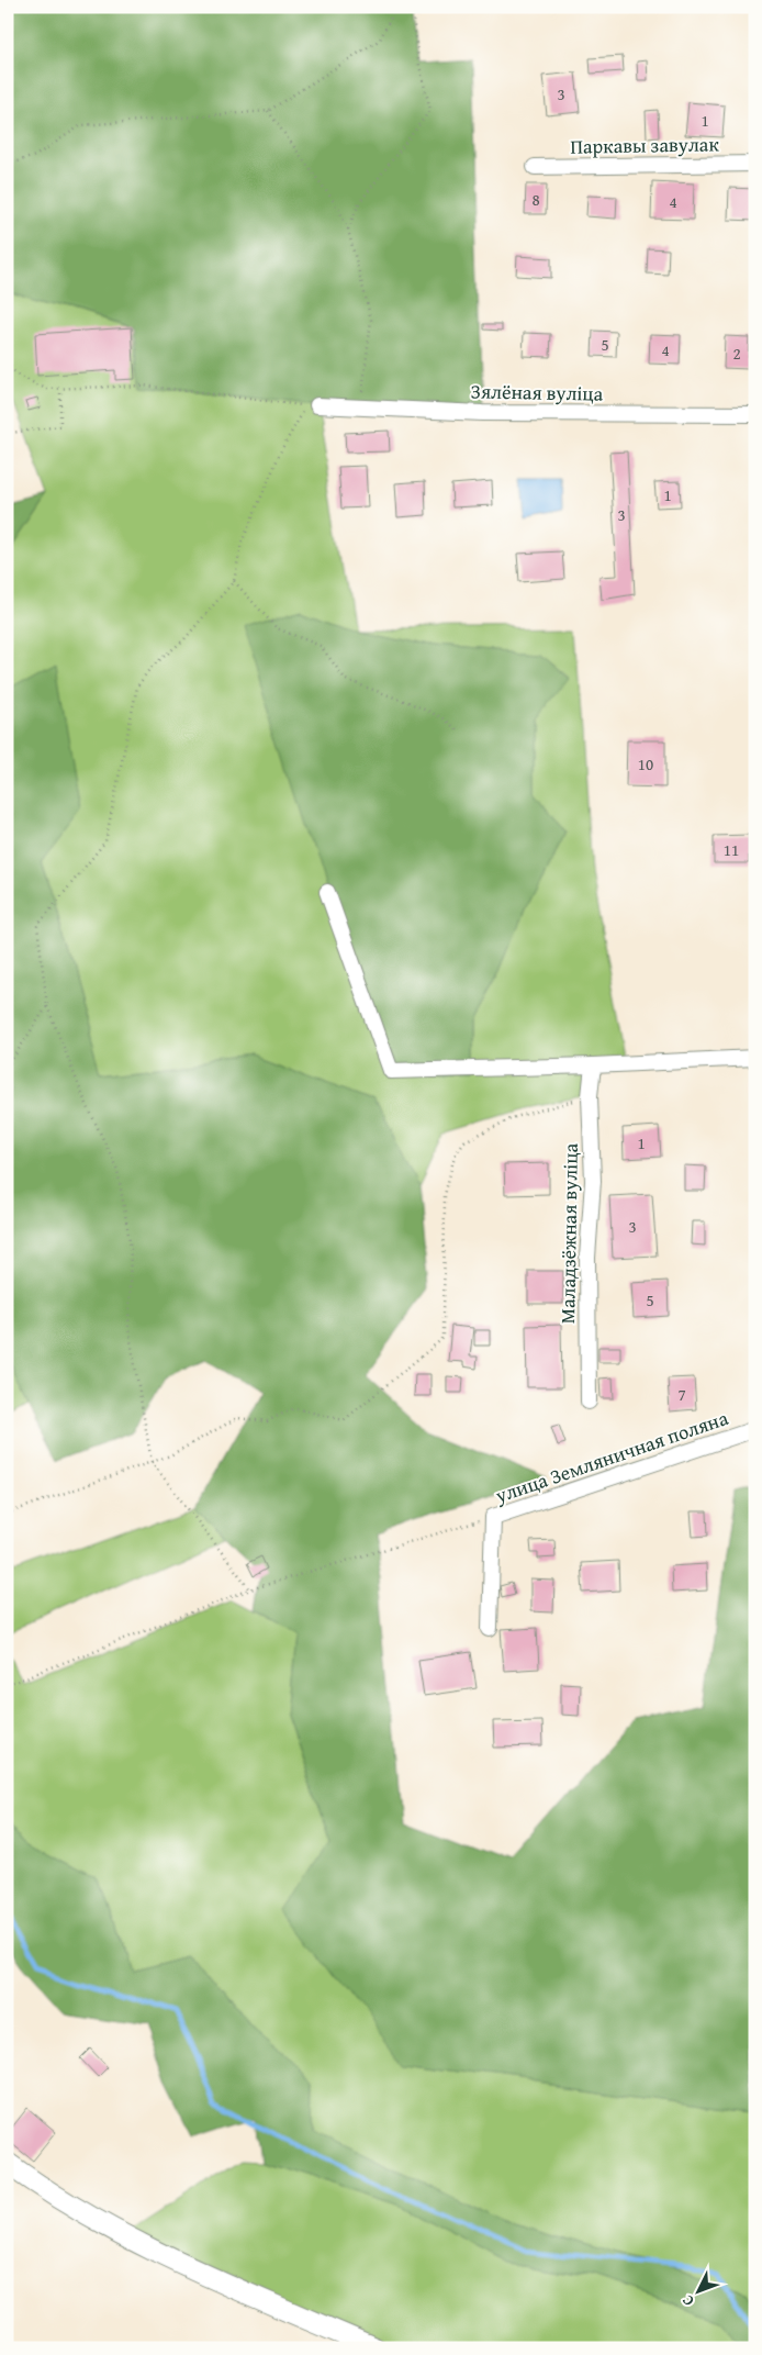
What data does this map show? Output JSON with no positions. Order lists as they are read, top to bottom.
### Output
{
  "streets": {
    "street": [
      "Паркавы завулак",
      "Зялёная вуліца",
      "Маладзёжная вуліца",
      "улица Земляничная поляна"
    ]
  },
  "house_numbers": [
    "3",
    "1",
    "8",
    "4",
    "5",
    "4",
    "2",
    "1",
    "3",
    "10",
    "11",
    "1",
    "3",
    "5",
    "7"
  ],
  "north": "bottom left"
}
